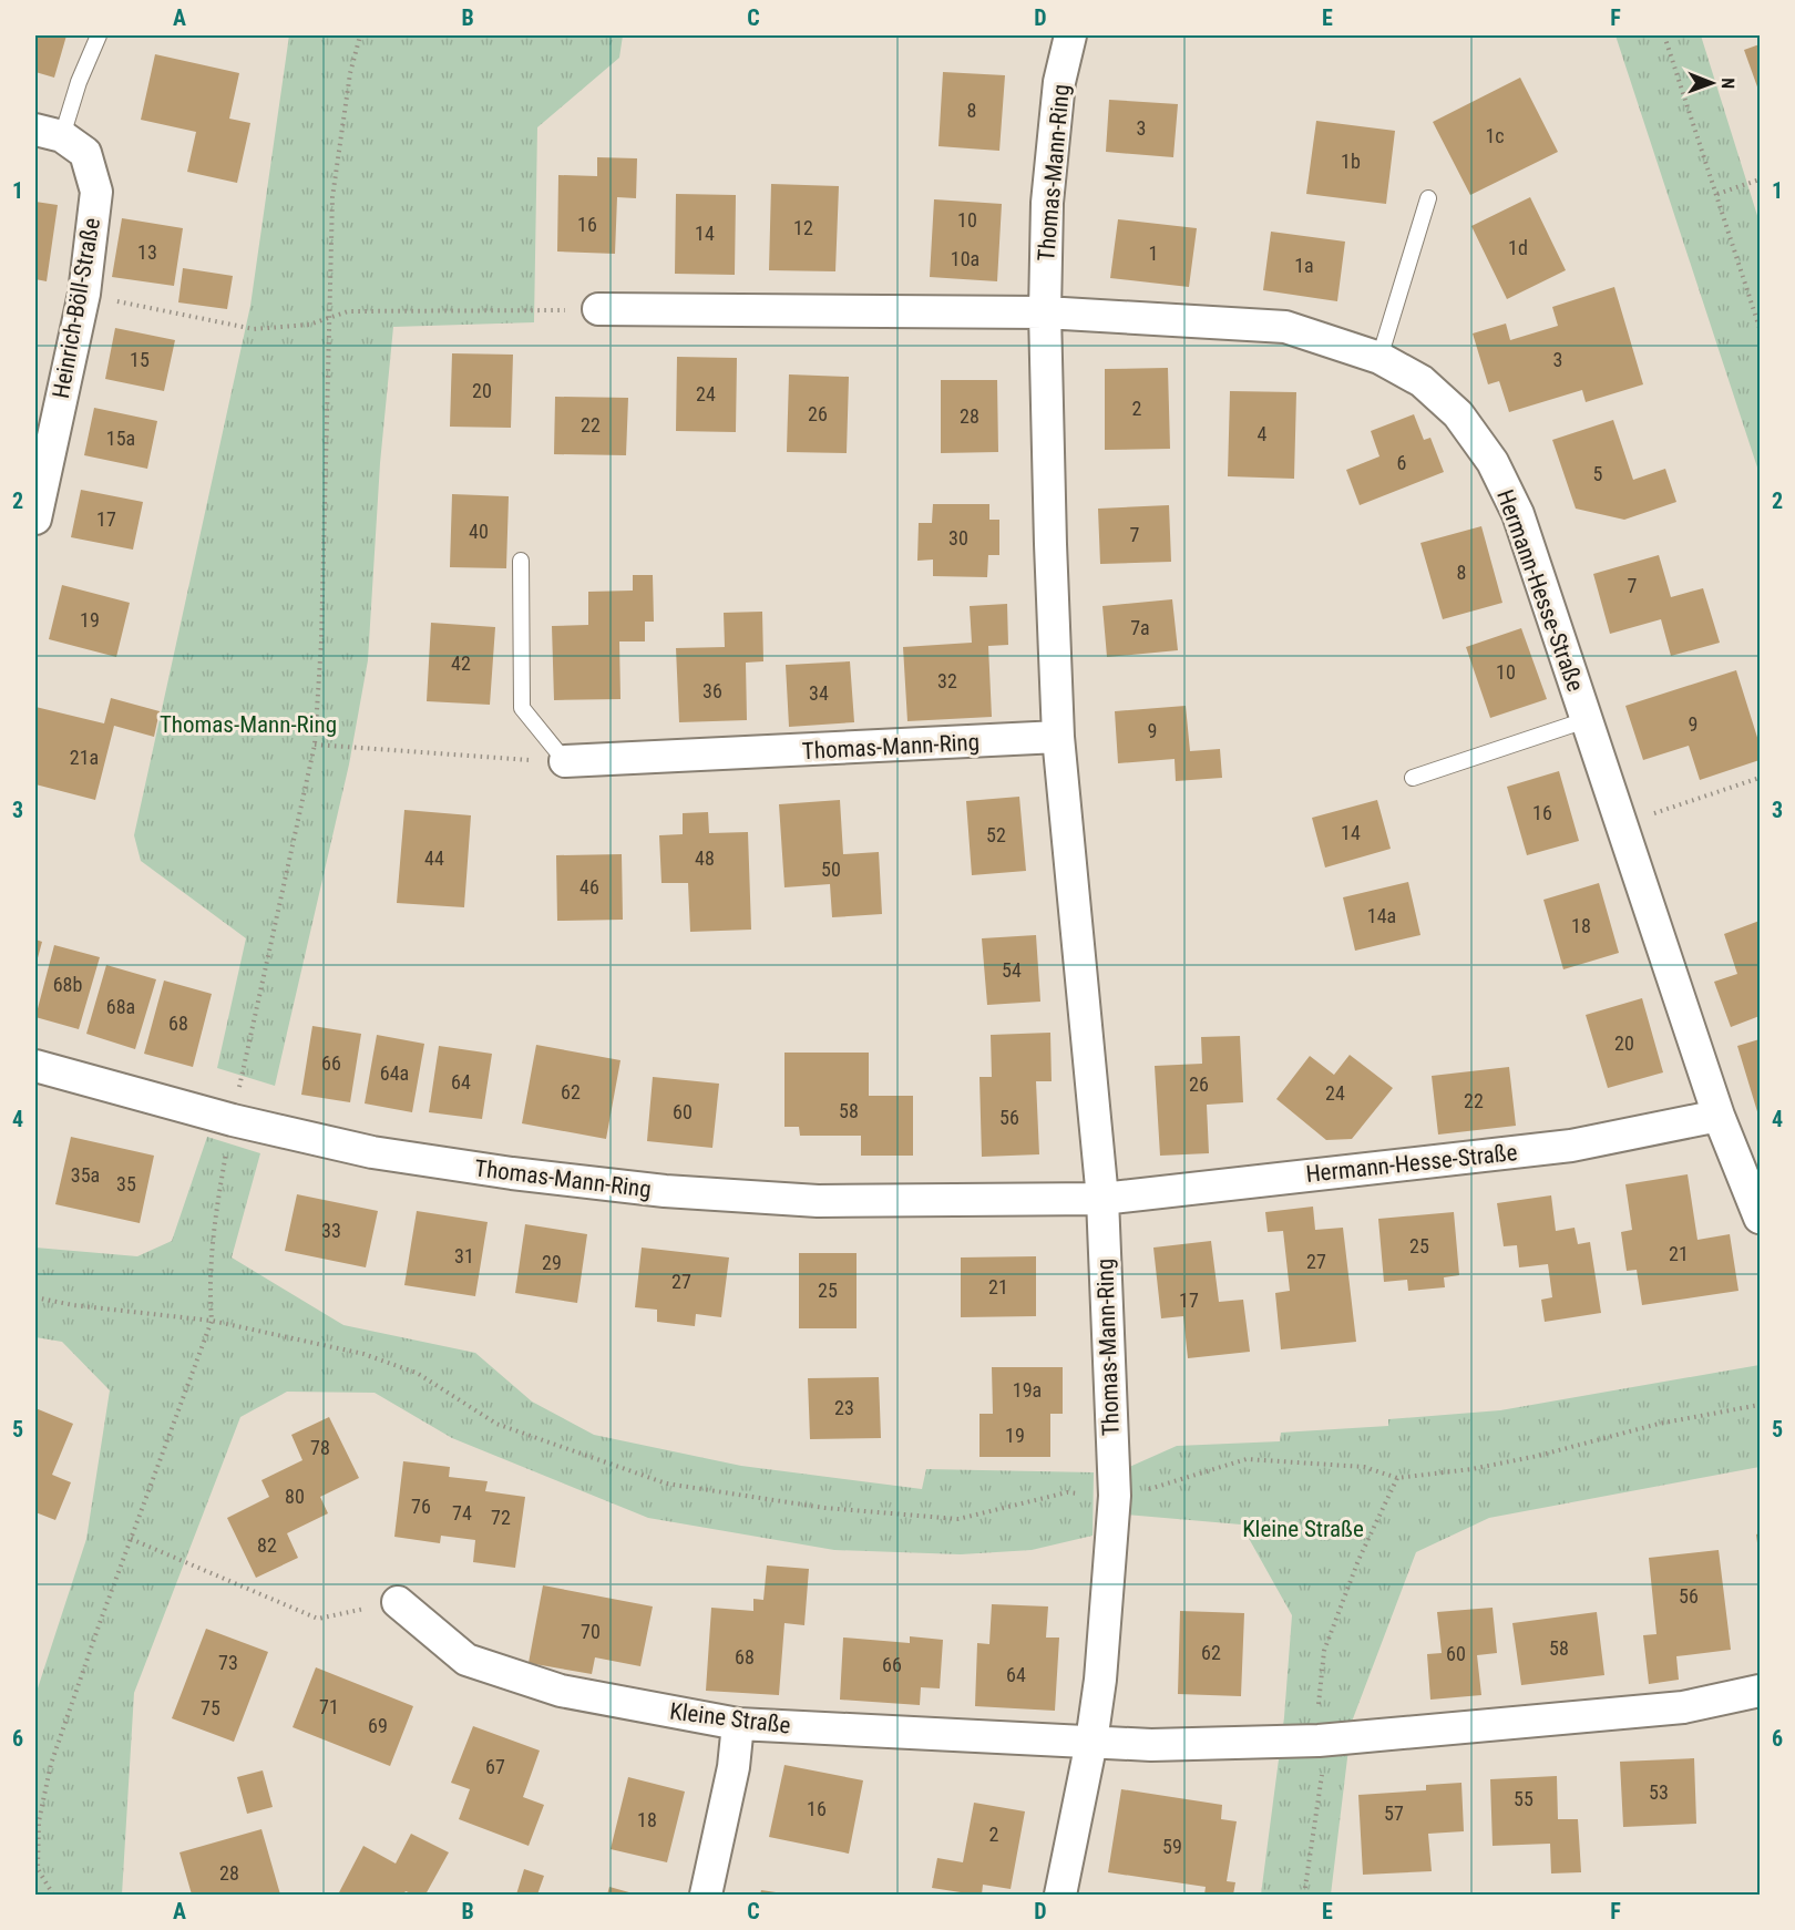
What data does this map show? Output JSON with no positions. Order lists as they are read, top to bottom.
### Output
{
  "streets": {
    "street": [
      "Thomas-Mann-Ring",
      "Heinrich-Böll-Straße",
      "Hermann-Hesse-Straße",
      "Kleine Straße"
    ]
  },
  "crossings": [
    ["Thomas-Mann-Ring", "Hermann-Hesse-Straße"]
  ],
  "parks": ["Thomas-Mann-Ring", "Kleine Straße"],
  "house_numbers": [
    "8",
    "3",
    "1c",
    "1b",
    "10",
    "16",
    "12",
    "14",
    "1d",
    "13",
    "1",
    "10a",
    "1a",
    "15",
    "3",
    "20",
    "24",
    "2",
    "26",
    "28",
    "22",
    "4",
    "15a",
    "6",
    "5",
    "17",
    "40",
    "7",
    "30",
    "8",
    "7",
    "19",
    "7a",
    "42",
    "10",
    "32",
    "36",
    "34",
    "9",
    "9",
    "21a",
    "16",
    "14",
    "52",
    "44",
    "48",
    "50",
    "46",
    "14a",
    "18",
    "54",
    "68b",
    "68a",
    "68",
    "20",
    "66",
    "64a",
    "64",
    "26",
    "62",
    "24",
    "22",
    "58",
    "60",
    "56",
    "35a",
    "35",
    "33",
    "25",
    "21",
    "31",
    "27",
    "29",
    "27",
    "21",
    "25",
    "17",
    "19a",
    "23",
    "19",
    "78",
    "80",
    "76",
    "74",
    "72",
    "82",
    "56",
    "70",
    "58",
    "62",
    "60",
    "68",
    "73",
    "66",
    "64",
    "71",
    "75",
    "69",
    "67",
    "53",
    "55",
    "16",
    "57",
    "18",
    "2",
    "59",
    "28"
  ],
  "north": "right",
  "grid": {
    "columns": [
      "A",
      "B",
      "C",
      "D",
      "E",
      "F"
    ],
    "rows": [
      "1",
      "2",
      "3",
      "4",
      "5",
      "6"
    ]
  }
}
